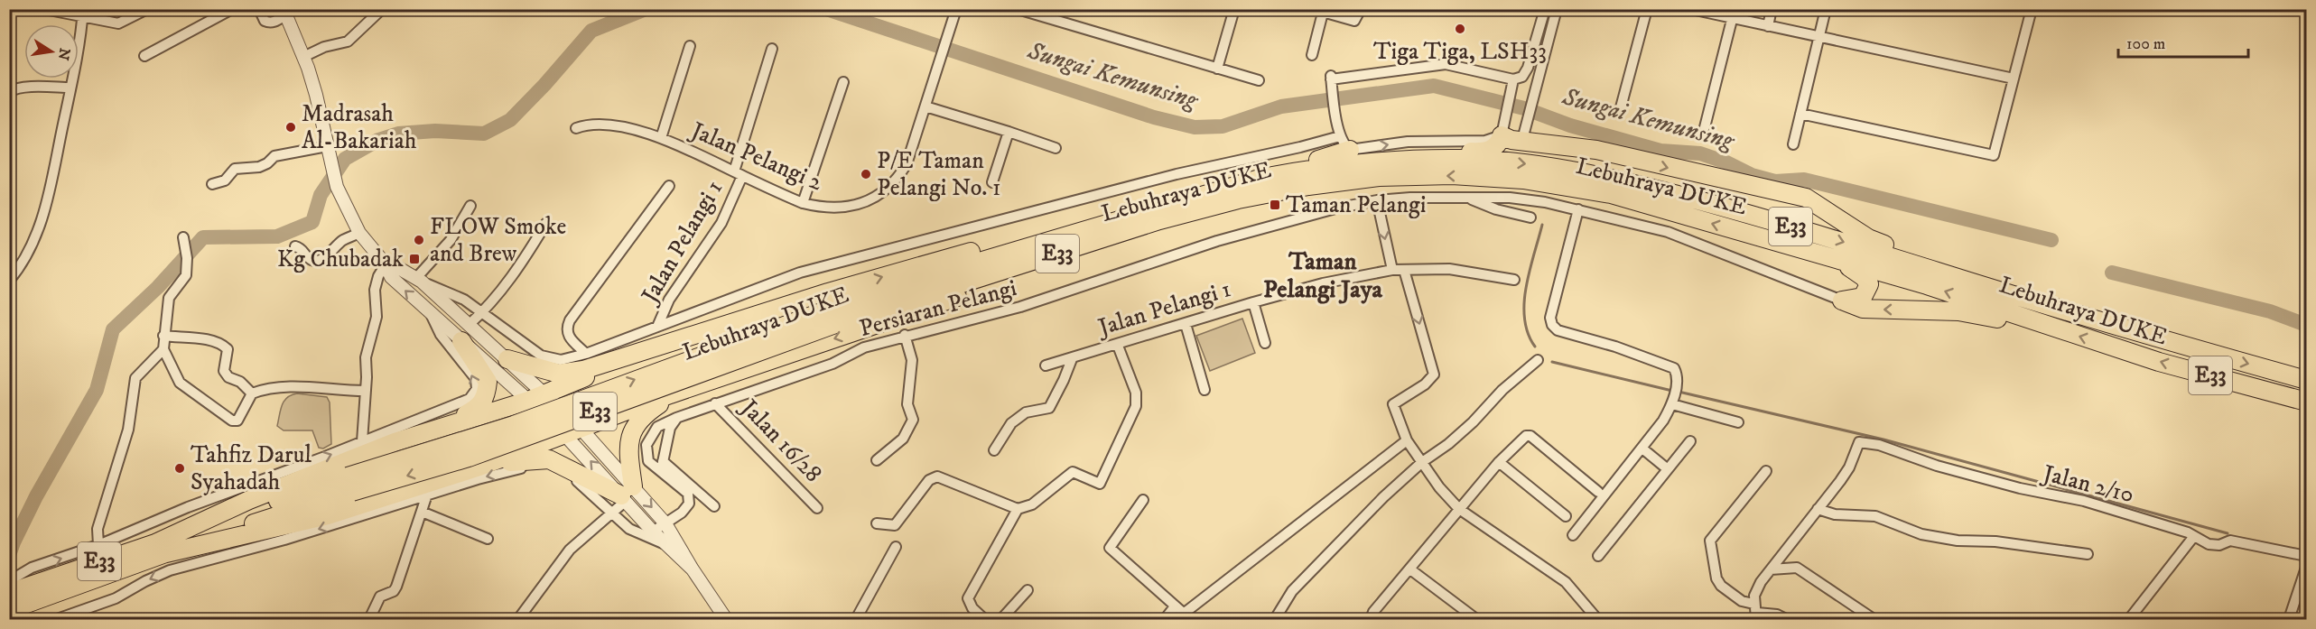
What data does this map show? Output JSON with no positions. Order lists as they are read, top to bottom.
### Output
{
  "streets": {
    "highway": ["Lebuhraya DUKE", "E33"],
    "street": [
      "Jalan Pelangi 2",
      "Jalan Pelangi 1",
      "Persiaran Pelangi",
      "Jalan 16/28",
      "Jalan 2/10"
    ]
  },
  "crossings": [
    ["Jalan Pelangi 2", "Jalan Pelangi 1"],
    ["Persiaran Pelangi", "Jalan 16/28"]
  ],
  "districts": ["Taman Pelangi Jaya"],
  "water": ["Sungai Kemunsing"],
  "places": {
    "other": [
      "Tiga Tiga, LSH33",
      "Madrasah Al-Bakariah",
      "P/E Taman Pelangi No. 1",
      "FLOW Smoke and Brew",
      "Tahfiz Darul Syahadah"
    ],
    "transit": ["Taman Pelangi", "Kg Chubadak"]
  },
  "scale_bar": "100 m",
  "north": "right"
}
